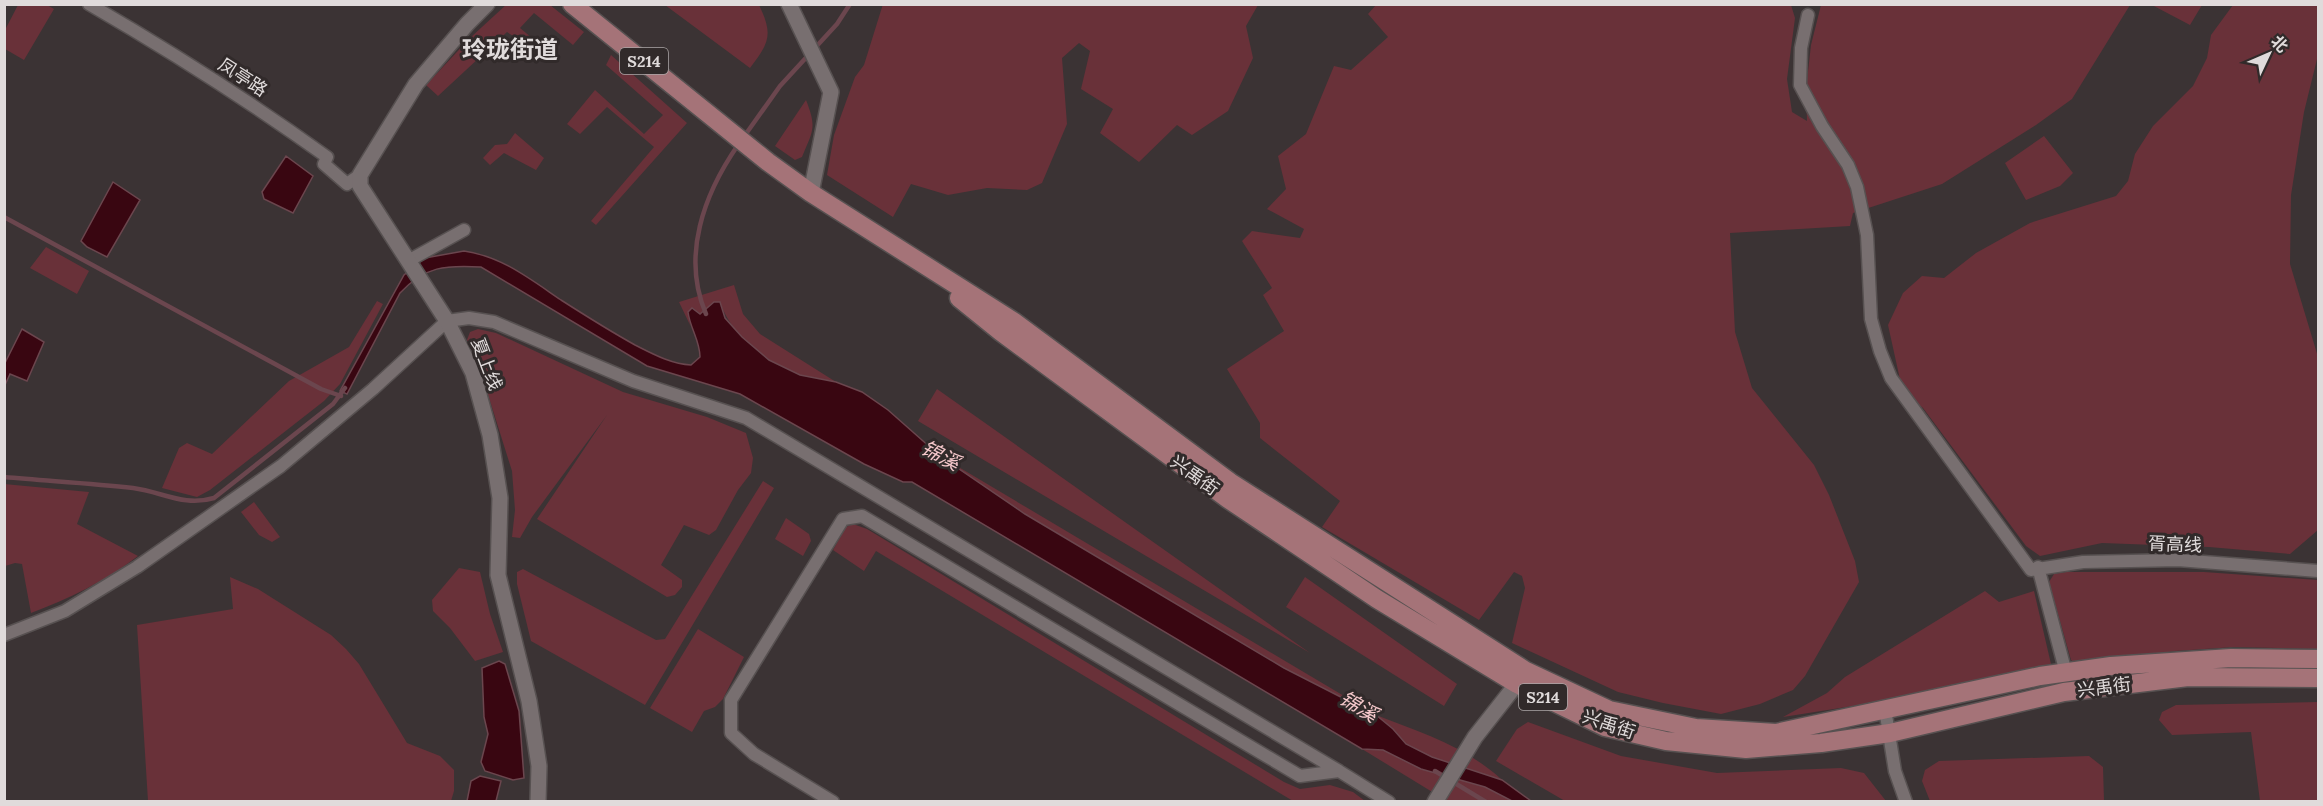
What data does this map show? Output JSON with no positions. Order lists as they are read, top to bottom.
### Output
{
  "streets": {
    "main road": ["S214", "兴禹街"],
    "street": ["凤亭路", "夏上线", "胥高线"]
  },
  "crossings": [
    ["S214", "兴禹街"],
    ["凤亭路", "夏上线"]
  ],
  "districts": ["玲珑街道"],
  "water": ["锦溪"],
  "north": "top right"
}
